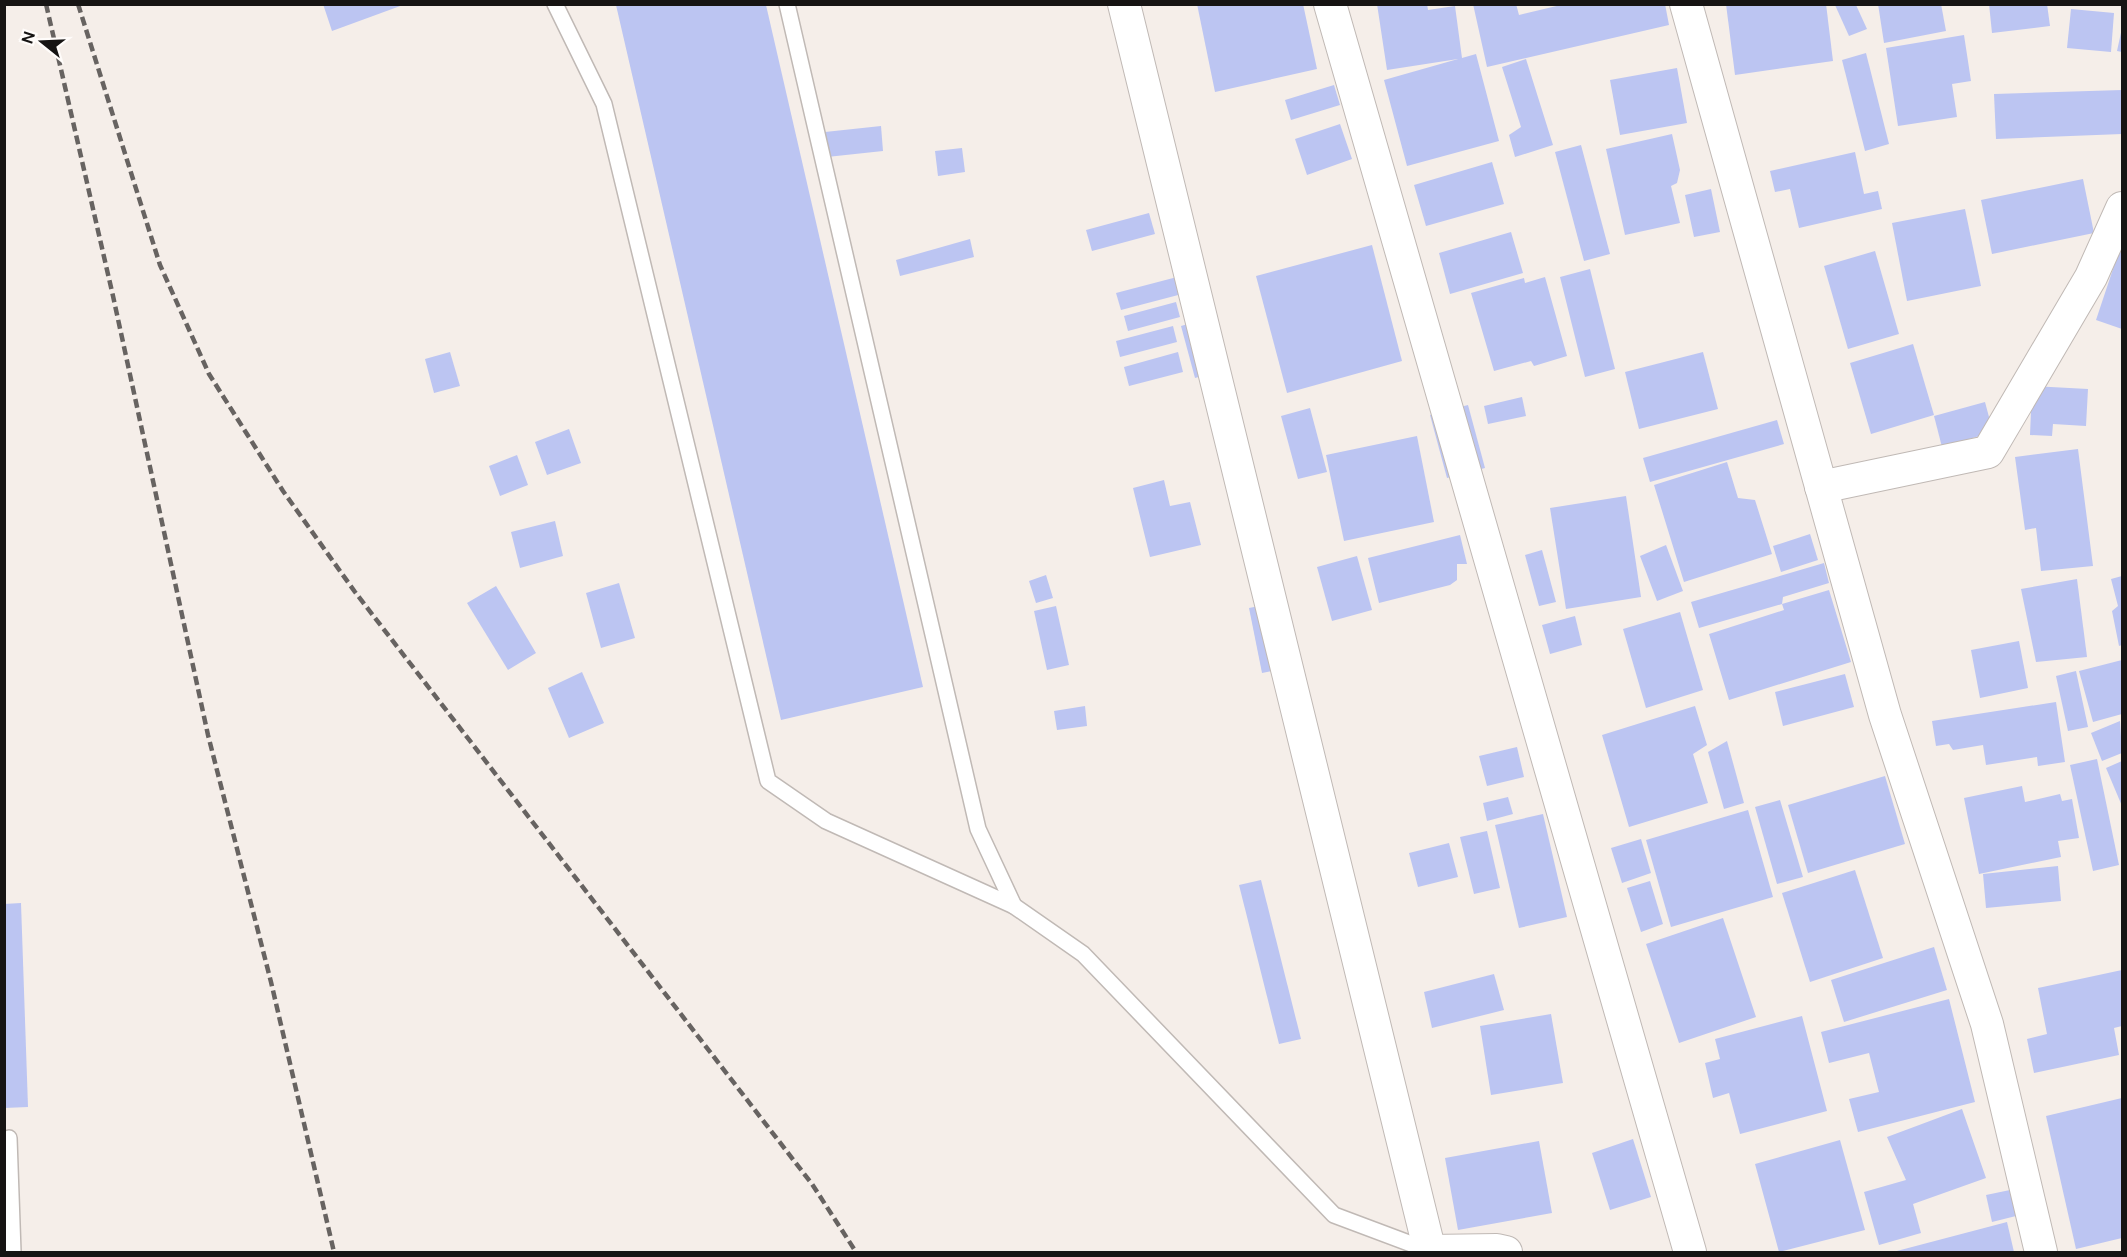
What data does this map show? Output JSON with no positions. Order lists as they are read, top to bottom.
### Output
{
  "north": "left"
}
